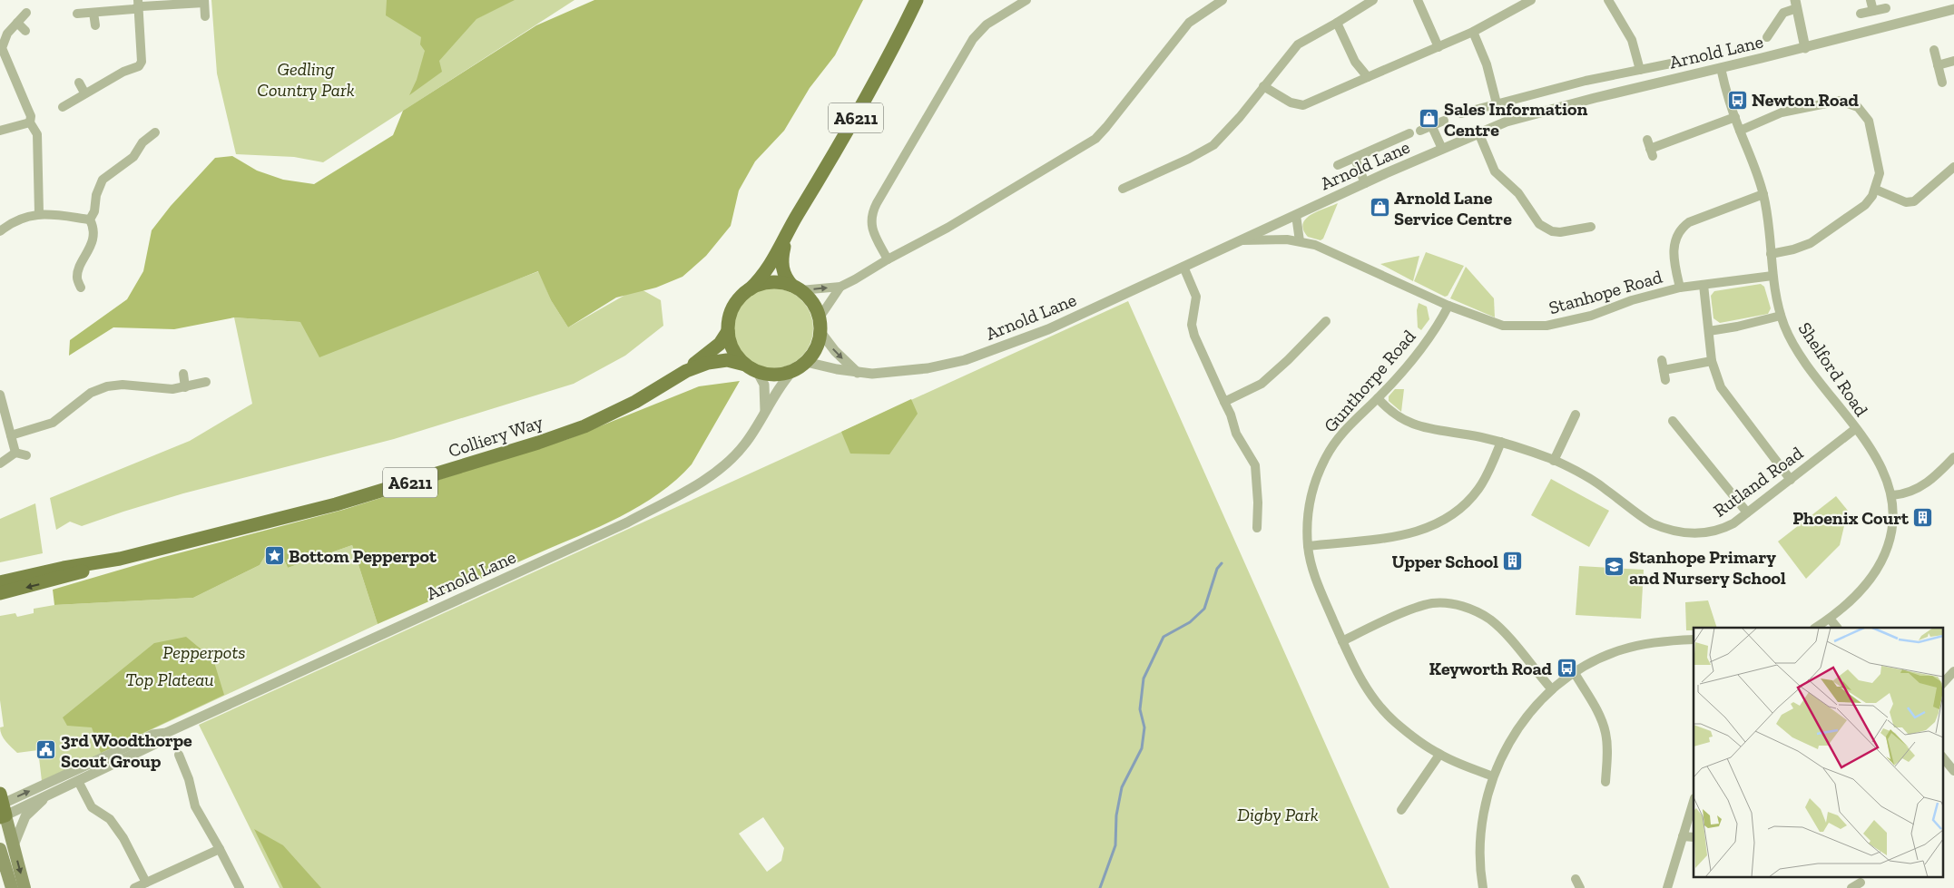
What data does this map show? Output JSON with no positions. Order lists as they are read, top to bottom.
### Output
{
  "streets": {
    "main road": ["A6211", "Colliery Way"],
    "street": [
      "Arnold Lane",
      "Stanhope Road",
      "Shelford Road",
      "Gunthorpe Road",
      "Rutland Road"
    ]
  },
  "crossings": [
    ["Arnold Lane", "A6211"],
    ["Arnold Lane", "Stanhope Road"],
    ["Arnold Lane", "Shelford Road"],
    ["Arnold Lane", "Colliery Way"],
    ["A6211", "Colliery Way"],
    ["Stanhope Road", "Shelford Road"],
    ["Stanhope Road", "Gunthorpe Road"],
    ["Shelford Road", "Rutland Road"],
    ["Gunthorpe Road", "Rutland Road"]
  ],
  "parks": [
    "Gedling Country Park",
    "Pepperpots",
    "Top Plateau",
    "Digby Park"
  ],
  "places": {
    "bus stop": ["Newton Road", "Keyworth Road"],
    "shop": ["Sales Information Centre", "Arnold Lane Service Centre"],
    "building": ["Phoenix Court", "Upper School"],
    "place": ["Bottom Pepperpot"],
    "school or university": ["Stanhope Primary and Nursery School"],
    "public building": ["3rd Woodthorpe Scout Group"]
  }
}
